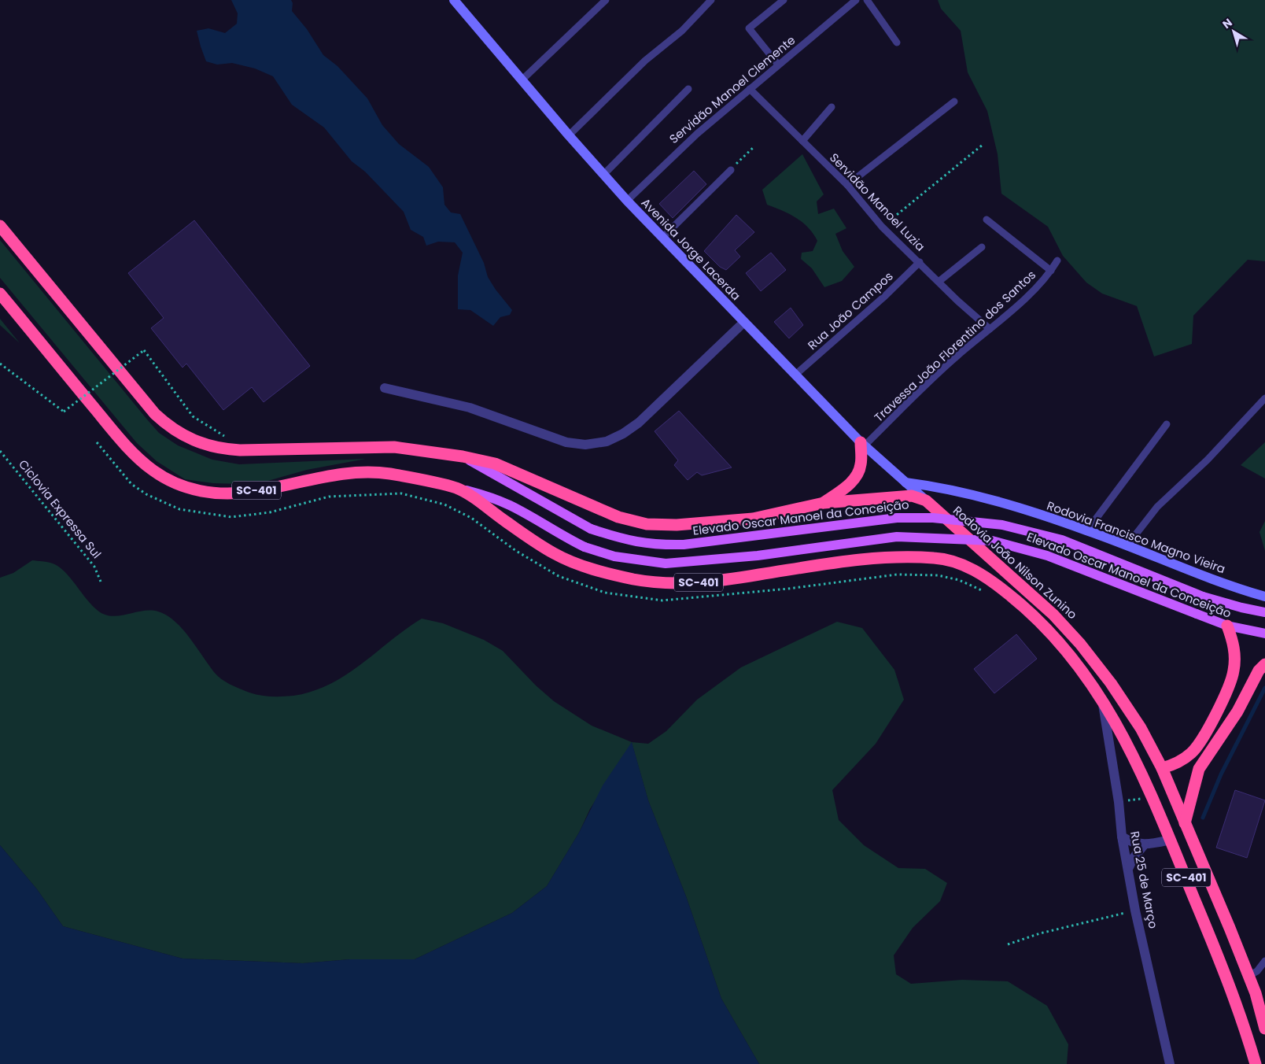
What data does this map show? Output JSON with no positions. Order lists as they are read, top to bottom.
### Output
{
  "streets": {
    "highway": ["SC-401", "Rodovia João Nilson Zunino"],
    "main road": ["Avenida Jorge Lacerda", "Elevado Oscar Manoel da Conceição", "Rodovia Francisco Magno Vieira"],
    "street": ["Rua 25 de Março"],
    "lane": [
      "Servidão Manoel Clemente",
      "Servidão Manoel Luzia",
      "Rua João Campos",
      "Travessa João Florentino dos Santos"
    ],
    "path": ["Ciclovia Expressa Sul"]
  },
  "crossings": [
    ["Servidão Manoel Clemente", "Servidão Manoel Luzia"],
    ["Servidão Manoel Clemente", "Avenida Jorge Lacerda"],
    ["Servidão Manoel Luzia", "Rua João Campos"],
    ["Servidão Manoel Luzia", "Travessa João Florentino dos Santos"],
    ["Avenida Jorge Lacerda", "Rua João Campos"],
    ["Avenida Jorge Lacerda", "Travessa João Florentino dos Santos"],
    ["Avenida Jorge Lacerda", "SC-401"],
    ["Avenida Jorge Lacerda", "Rodovia Francisco Magno Vieira"],
    ["Avenida Jorge Lacerda", "Rodovia João Nilson Zunino"],
    ["SC-401", "Elevado Oscar Manoel da Conceição"],
    ["SC-401", "Rodovia João Nilson Zunino"],
    ["SC-401", "Rua 25 de Março"]
  ],
  "north": "top left"
}
